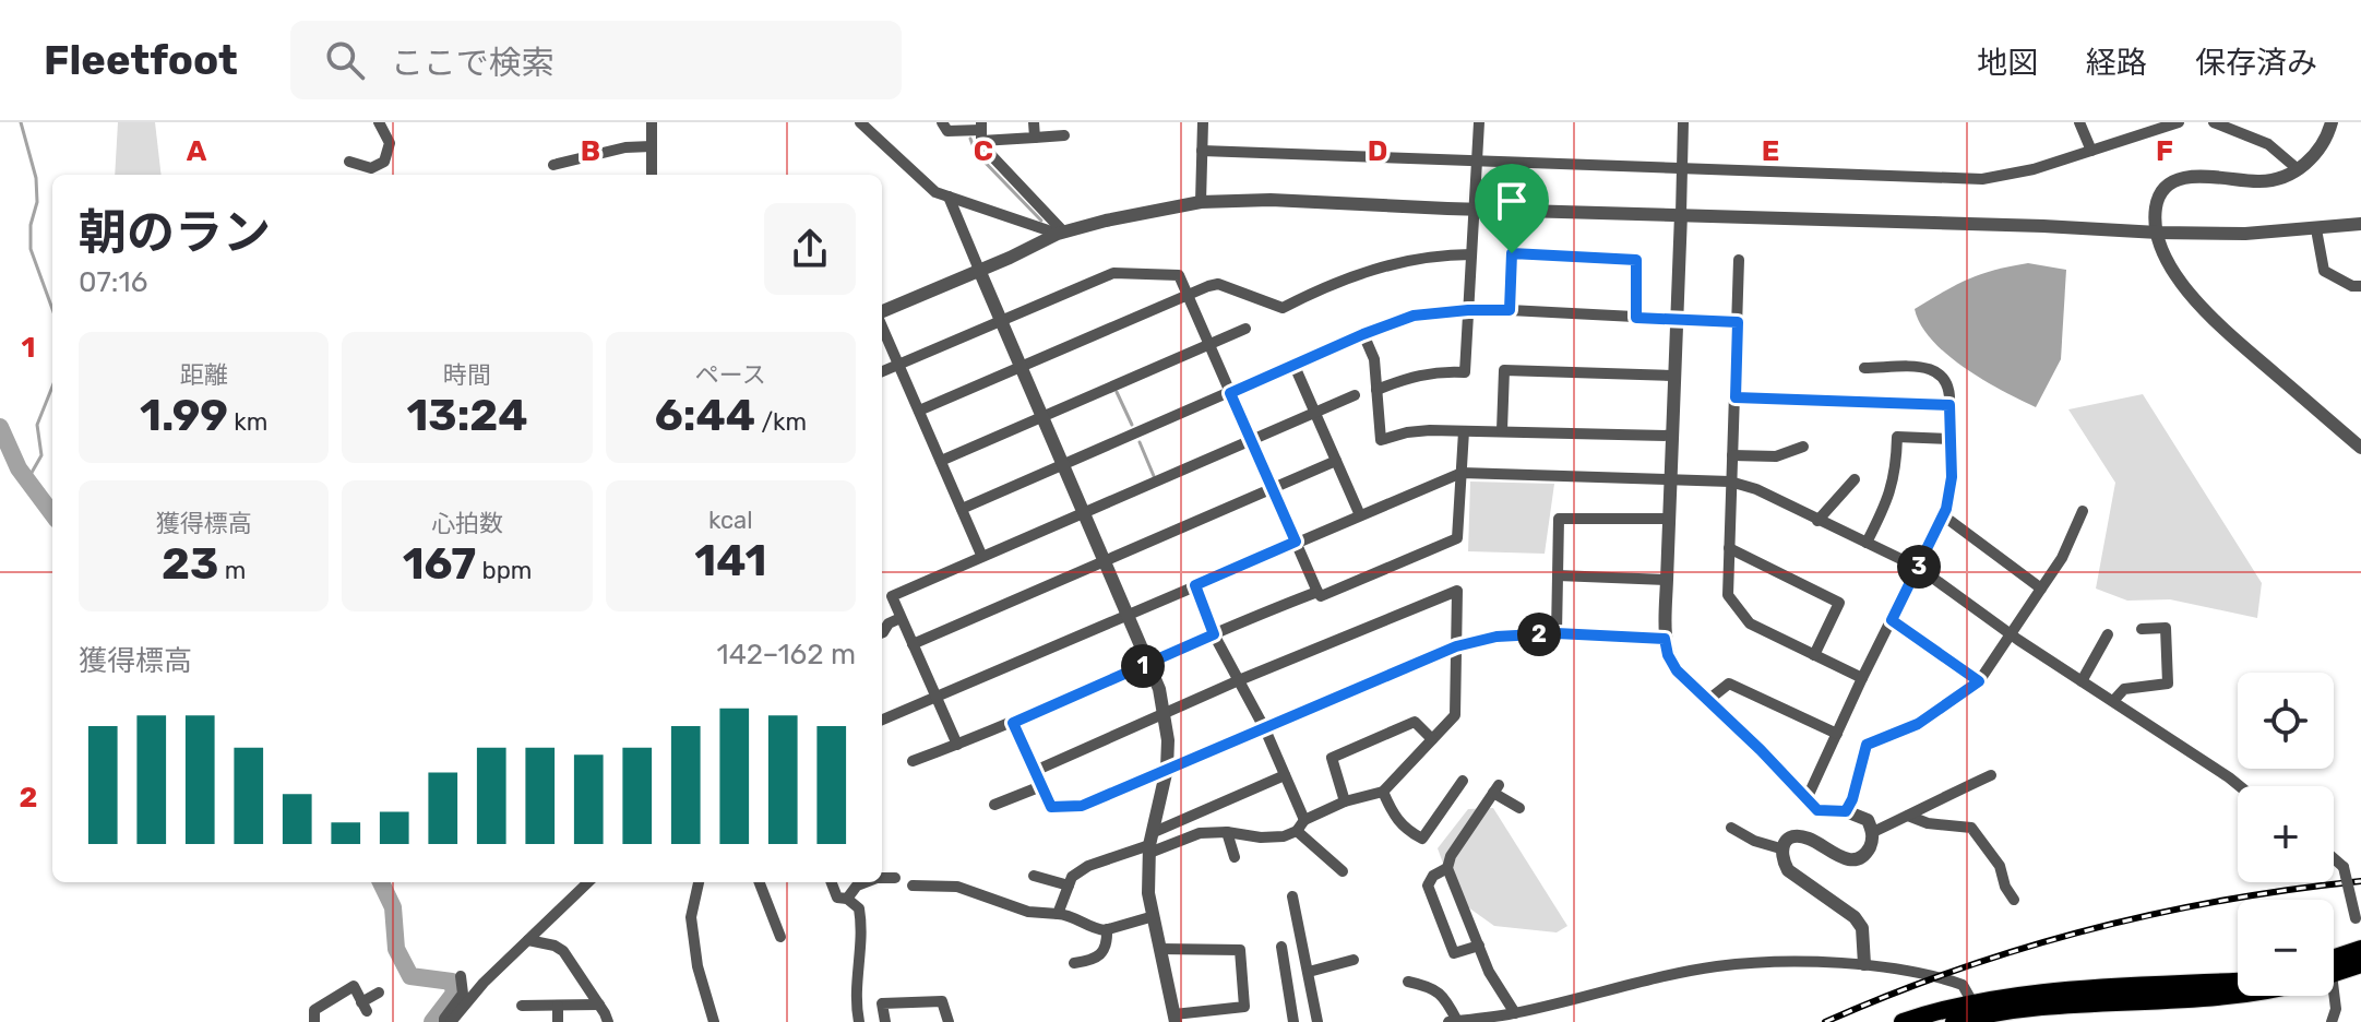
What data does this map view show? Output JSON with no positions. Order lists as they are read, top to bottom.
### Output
{
  "page": {
    "header": "Fleetfoot",
    "search": "ここで検索",
    "nav": ["地図", "経路", "保存済み"],
    "heading": ["朝のラン", "07:16"],
    "stats": [
      ["距離", "1.99 km"],
      ["時間", "13:24"],
      ["ペース", "6:44 /km"],
      ["獲得標高", "23 m"],
      ["心拍数", "167 bpm"],
      ["kcal", "141"]
    ],
    "pins": ["3", "2", "1"],
    "chart": ["獲得標高", "142–162 m"],
    "map_buttons": ["+", "−"]
  },
  "grid": {
    "columns": [
      "A",
      "B",
      "C",
      "D",
      "E",
      "F"
    ],
    "rows": ["1", "2"]
  }
}
